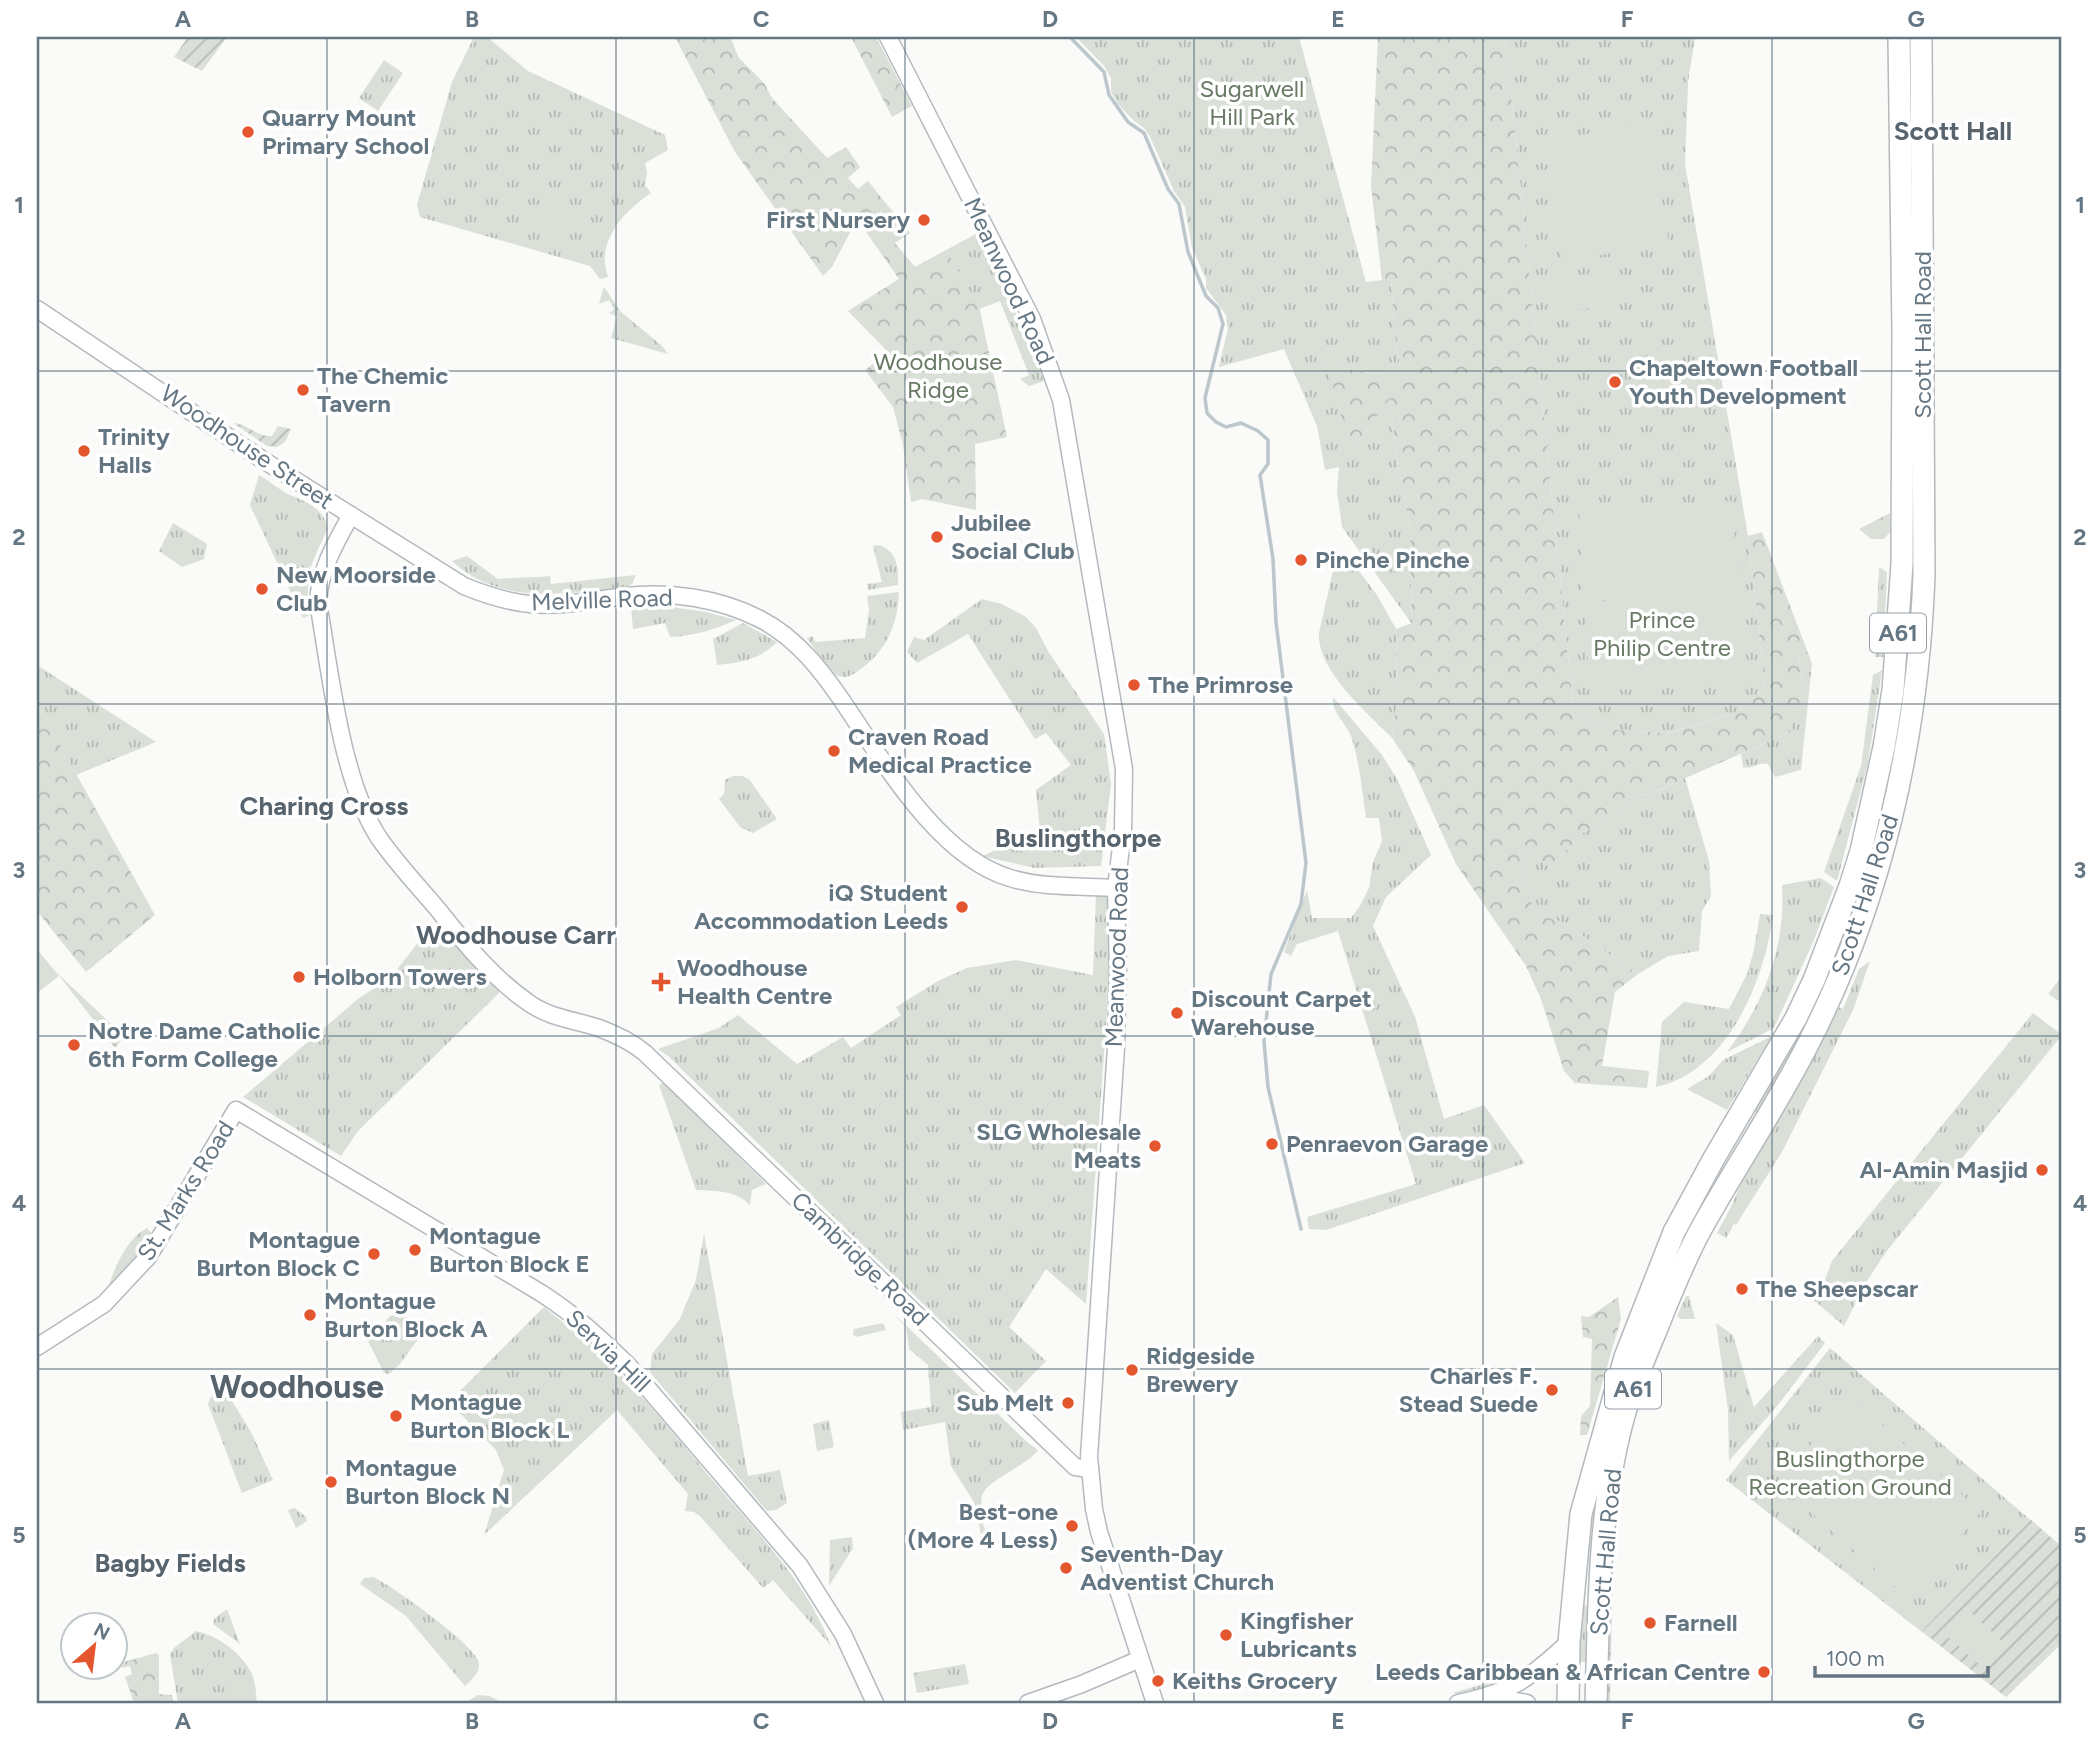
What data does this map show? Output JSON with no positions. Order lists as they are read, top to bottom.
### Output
{
  "streets": {
    "highway": ["Scott Hall Road", "A61"],
    "street": [
      "Meanwood Road",
      "Woodhouse Street",
      "Melville Road",
      "St. Marks Road",
      "Cambridge Road",
      "Servia Hill"
    ]
  },
  "crossings": [
    ["Meanwood Road", "Melville Road"],
    ["Meanwood Road", "Cambridge Road"],
    ["Woodhouse Street", "Melville Road"],
    ["Woodhouse Street", "Cambridge Road"],
    ["St. Marks Road", "Servia Hill"]
  ],
  "districts": [
    "Scott Hall",
    "Charing Cross",
    "Buslingthorpe",
    "Woodhouse Carr",
    "Woodhouse",
    "Bagby Fields"
  ],
  "parks": [
    "Sugarwell Hill Park",
    "Woodhouse Ridge",
    "Prince Philip Centre",
    "Buslingthorpe Recreation Ground"
  ],
  "places": {
    "other": [
      "Quarry Mount Primary School",
      "First Nursery",
      "Chapeltown Football Youth Development",
      "The Chemic Tavern",
      "Trinity Halls",
      "Jubilee Social Club",
      "Pinche Pinche",
      "New Moorside Club",
      "The Primrose",
      "Craven Road Medical Practice",
      "iQ Student Accommodation Leeds",
      "Holborn Towers",
      "Discount Carpet Warehouse",
      "Notre Dame Catholic 6th Form College",
      "Penraevon Garage",
      "SLG Wholesale Meats",
      "Al-Amin Masjid",
      "Montague Burton Block E",
      "Montague Burton Block C",
      "The Sheepscar",
      "Montague Burton Block A",
      "Ridgeside Brewery",
      "Charles F. Stead Suede",
      "Sub Melt",
      "Montague Burton Block L",
      "Montague Burton Block N",
      "Best-one (More 4 Less)",
      "Seventh-Day Adventist Church",
      "Farnell",
      "Kingfisher Lubricants",
      "Leeds Caribbean & African Centre",
      "Keiths Grocery"
    ],
    "health": ["Woodhouse Health Centre"]
  },
  "scale_bar": "100 m",
  "north": "top right",
  "grid": {
    "columns": [
      "A",
      "B",
      "C",
      "D",
      "E",
      "F",
      "G"
    ],
    "rows": [
      "1",
      "2",
      "3",
      "4",
      "5"
    ]
  }
}
